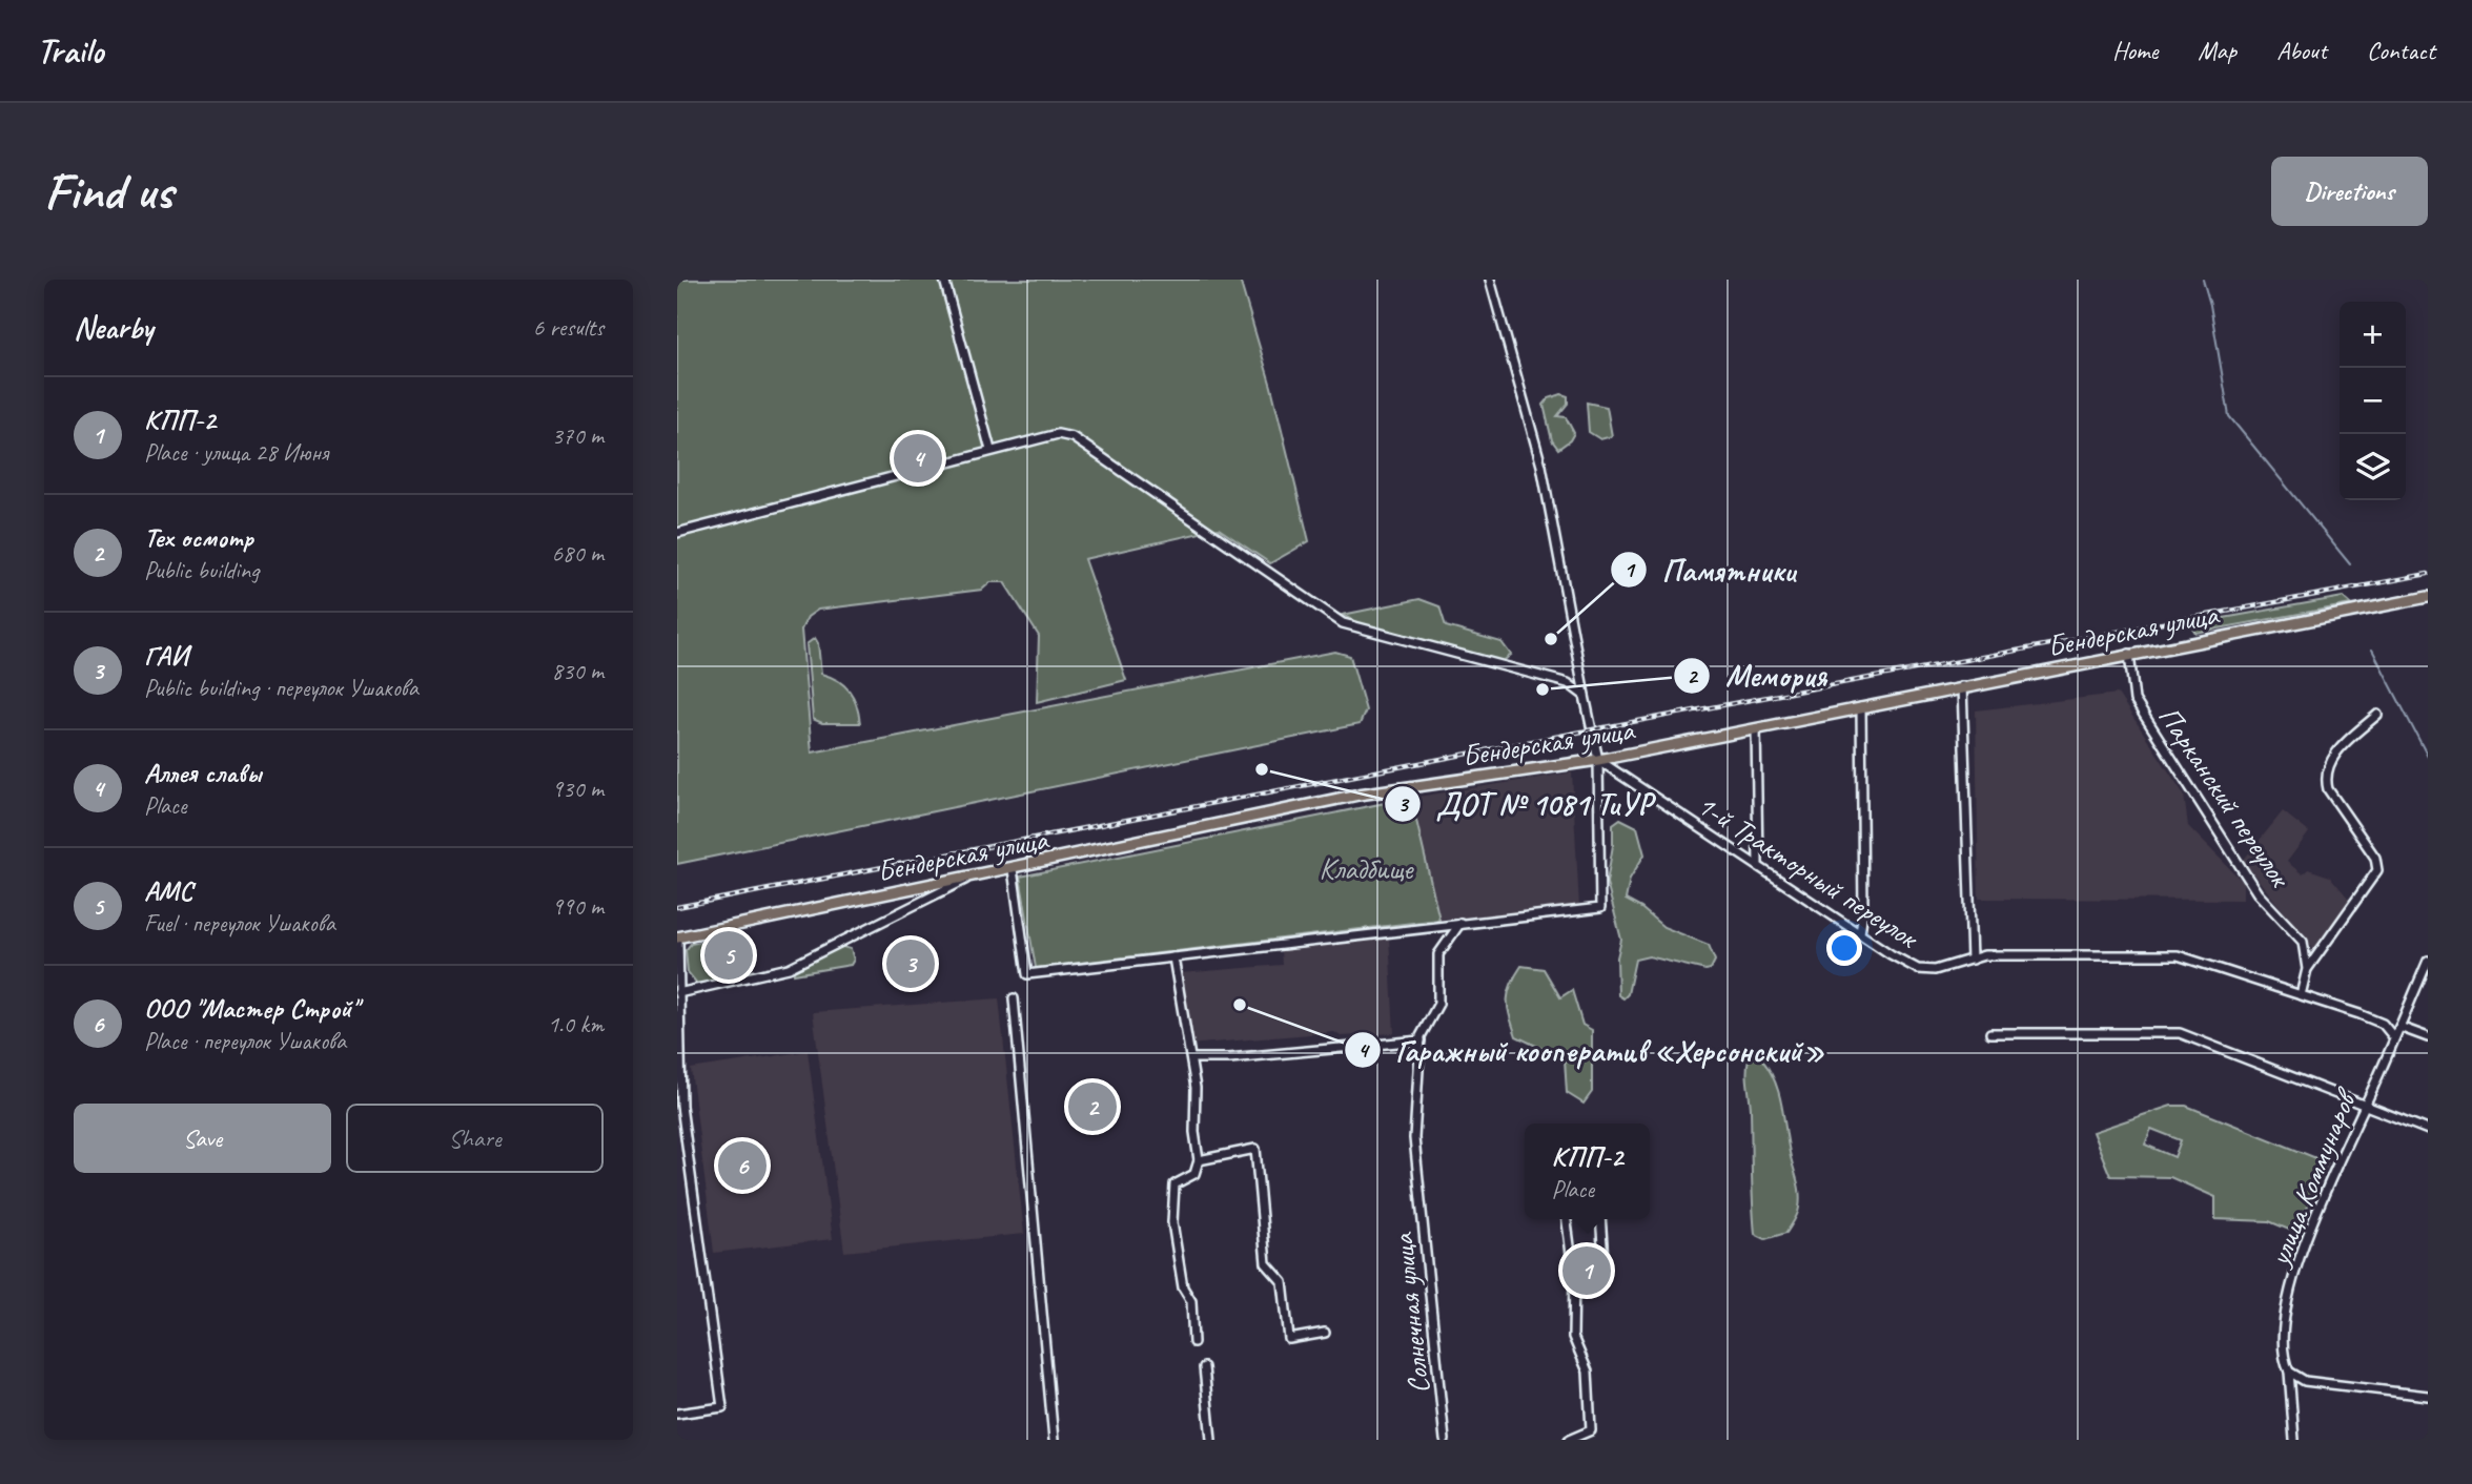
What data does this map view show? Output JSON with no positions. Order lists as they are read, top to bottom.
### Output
{
  "streets": {
    "main road": ["Бендерская улица"],
    "street": [
      "Парканский переулок",
      "1-й Тракторный переулок",
      "улица Коммунаров",
      "Солнечная улица"
    ]
  },
  "crossings": [
    ["Бендерская улица", "Парканский переулок"],
    ["Бендерская улица", "1-й Тракторный переулок"]
  ],
  "parks": ["Кладбище"],
  "places": [
    "Памятники",
    "Мемория",
    "ДОТ № 1081 ТиУР",
    "Гаражный кооператив «Херсонский»"
  ],
  "page": {
    "header": "Trailo",
    "nav": [
      "Home",
      "Map",
      "About",
      "Contact"
    ],
    "buttons": [
      "Directions",
      ["Save", "Share"]
    ],
    "title": "Find us",
    "heading": ["Nearby", "6 results"],
    "map_buttons": ["+", "−"],
    "list": [
      {
        "mark": "1",
        "name": "КПП-2",
        "note": "Place · улица 28 Июня",
        "value": "370 m"
      },
      {
        "mark": "2",
        "name": "Тех осмотр",
        "note": "Public building",
        "value": "680 m"
      },
      {
        "mark": "3",
        "name": "ГАИ",
        "note": "Public building · переулок Ушакова",
        "value": "830 m"
      },
      {
        "mark": "4",
        "name": "Аллея славы",
        "note": "Place",
        "value": "930 m"
      },
      {
        "mark": "5",
        "name": "АМС",
        "note": "Fuel · переулок Ушакова",
        "value": "990 m"
      },
      {
        "mark": "6",
        "name": "ООО \"Мастер Строй\"",
        "note": "Place · переулок Ушакова",
        "value": "1.0 km"
      }
    ],
    "pins": [
      "4",
      "5",
      "3",
      "2",
      "6",
      "1"
    ],
    "popup": ["КПП-2", "Place"]
  }
}
